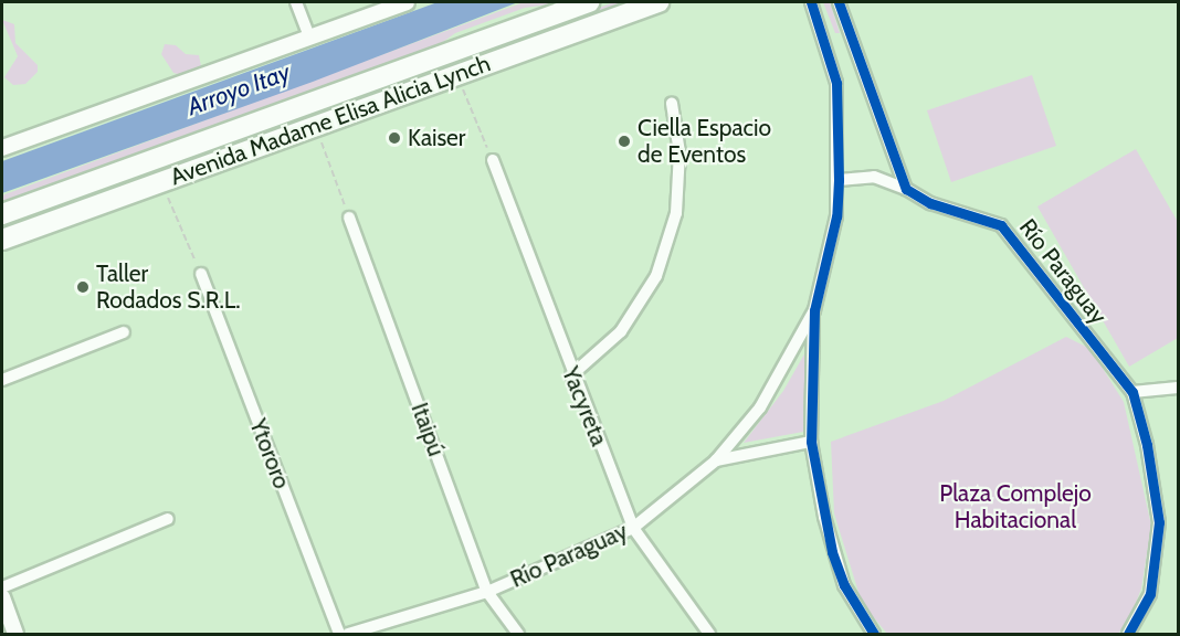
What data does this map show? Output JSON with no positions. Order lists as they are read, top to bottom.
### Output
{
  "streets": {
    "highway": ["Avenida Madame Elisa Alicia Lynch"],
    "street": [
      "Río Paraguay",
      "Yacyreta",
      "Itaipú",
      "Ytororo"
    ]
  },
  "crossings": [
    ["Río Paraguay", "Yacyreta"],
    ["Río Paraguay", "Itaipú"]
  ],
  "water": ["Arroyo Itay"],
  "parks": ["Plaza Complejo Habitacional"],
  "places": ["Kaiser", "Ciella Espacio de Eventos", "Taller Rodados S.R.L."]
}
